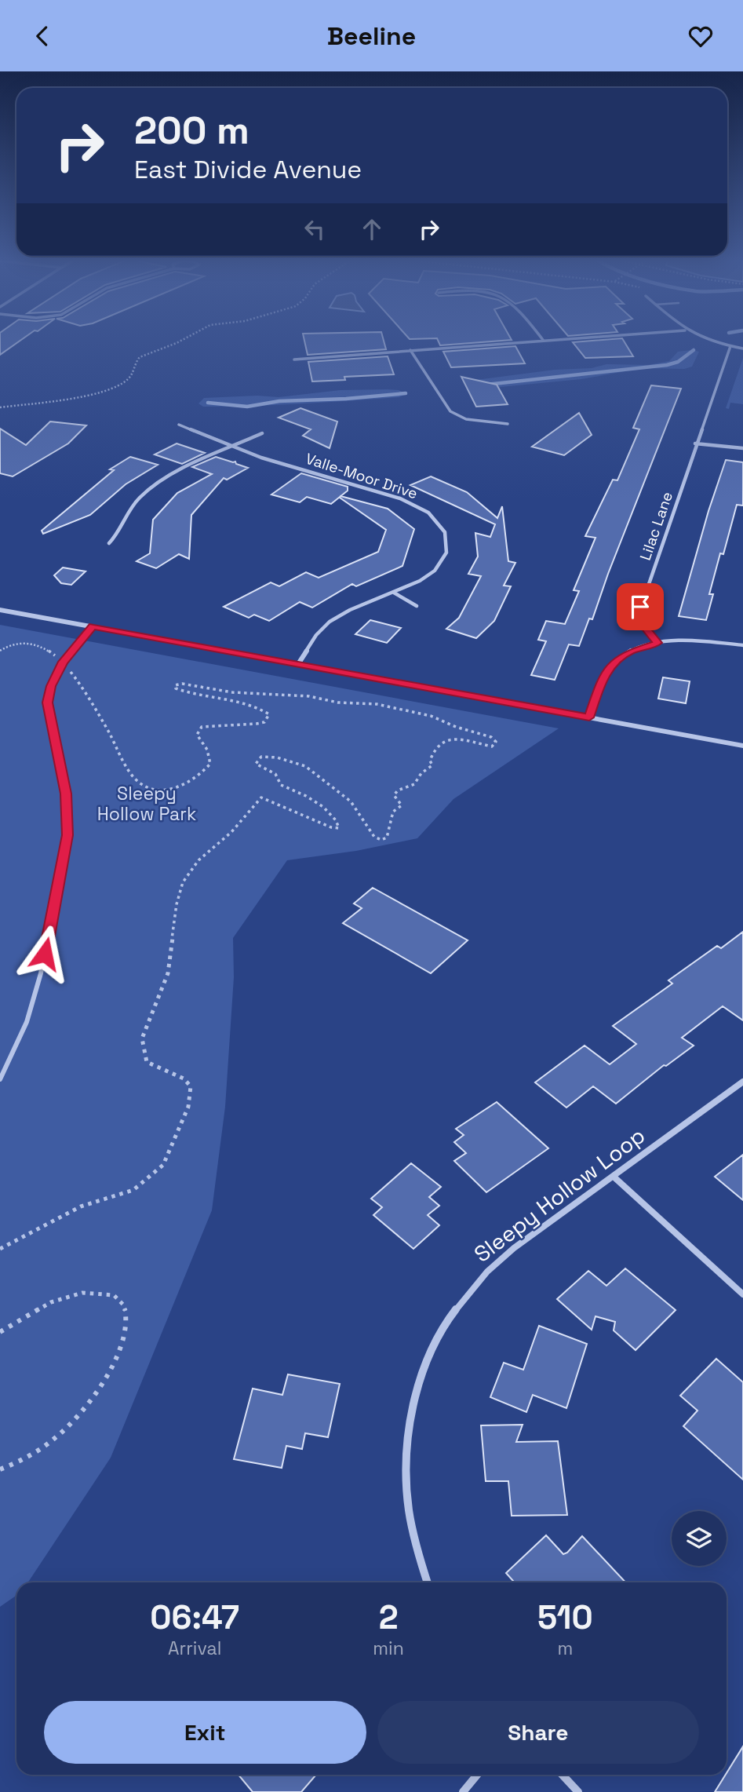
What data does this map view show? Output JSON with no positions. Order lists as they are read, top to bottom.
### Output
{
  "streets": {
    "street": ["Valle-Moor Drive", "Lilac Lane", "Sleepy Hollow Loop"]
  },
  "parks": ["Sleepy Hollow Park"],
  "page": {
    "header": "Beeline",
    "turn": ["200 m", "East Divide Avenue"],
    "eta": [
      "06:47",
      "Arrival",
      "2",
      "min",
      "510",
      "m"
    ],
    "buttons": ["Exit", "Share"]
  }
}
